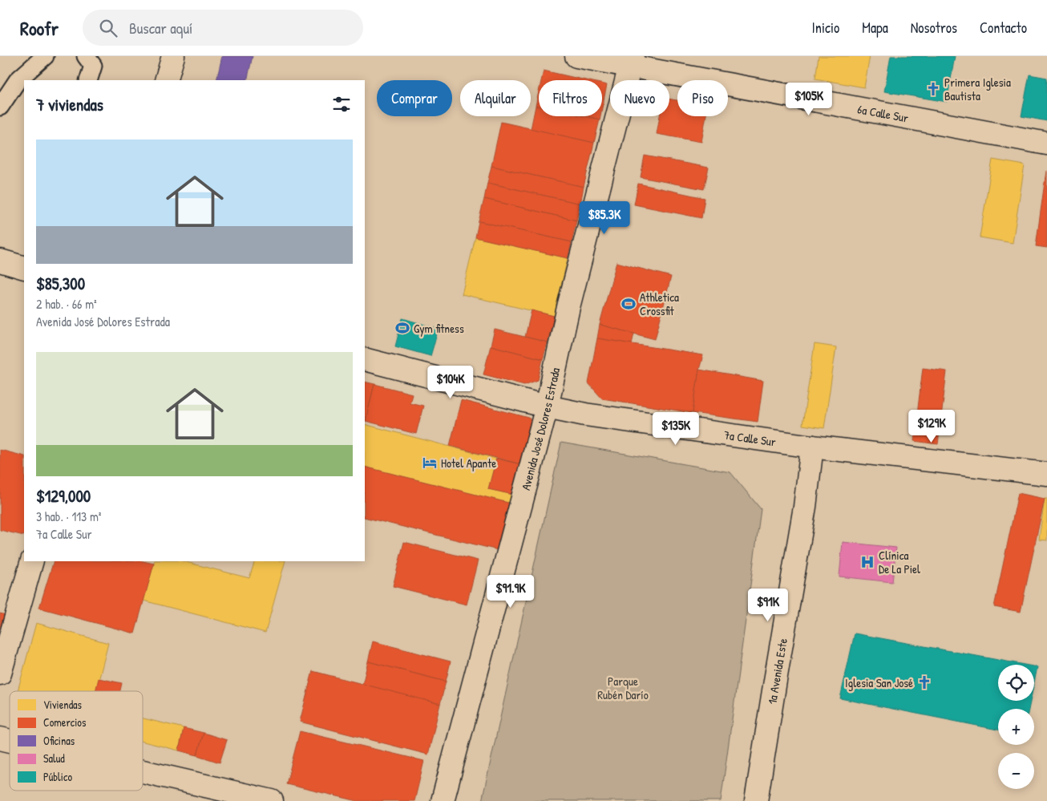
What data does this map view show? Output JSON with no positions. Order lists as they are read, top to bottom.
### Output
{
  "streets": {
    "street": [
      "6a Calle Sur",
      "Avenida José Dolores Estrada",
      "7a Calle Sur",
      "1a Avenida Este"
    ]
  },
  "crossings": [
    ["6a Calle Sur", "Avenida José Dolores Estrada"],
    ["Avenida José Dolores Estrada", "7a Calle Sur"],
    ["7a Calle Sur", "1a Avenida Este"]
  ],
  "parks": ["Parque Rubén Darío"],
  "places": {
    "church": ["Primera Iglesia Bautista", "Iglesia San José"],
    "sports": ["Athletica Crossfit", "Gym fitness"],
    "hotel": ["Hotel Apante"],
    "hospital": ["Clínica De La Piel"]
  },
  "legend": [
    "Viviendas",
    "Comercios",
    "Oficinas",
    "Salud",
    "Público"
  ],
  "page": {
    "header": "Roofr",
    "search": "Buscar aquí",
    "nav": [
      "Inicio",
      "Mapa",
      "Nosotros",
      "Contacto"
    ],
    "chip": [
      "Comprar",
      "Alquilar",
      "Filtros",
      "Nuevo",
      "Piso"
    ],
    "heading": "7 viviendas",
    "price": [
      "$105K",
      "$85.3K",
      "$104K",
      "$129K",
      "$135K",
      "$91.9K",
      "$91K"
    ],
    "list": [
      {
        "name": "$85,300",
        "note": "2 hab. · 66 m² · Avenida José Dolores Estrada"
      },
      {
        "name": "$129,000",
        "note": "3 hab. · 113 m² · 7a Calle Sur"
      }
    ],
    "map_buttons": ["+", "−"]
  }
}
